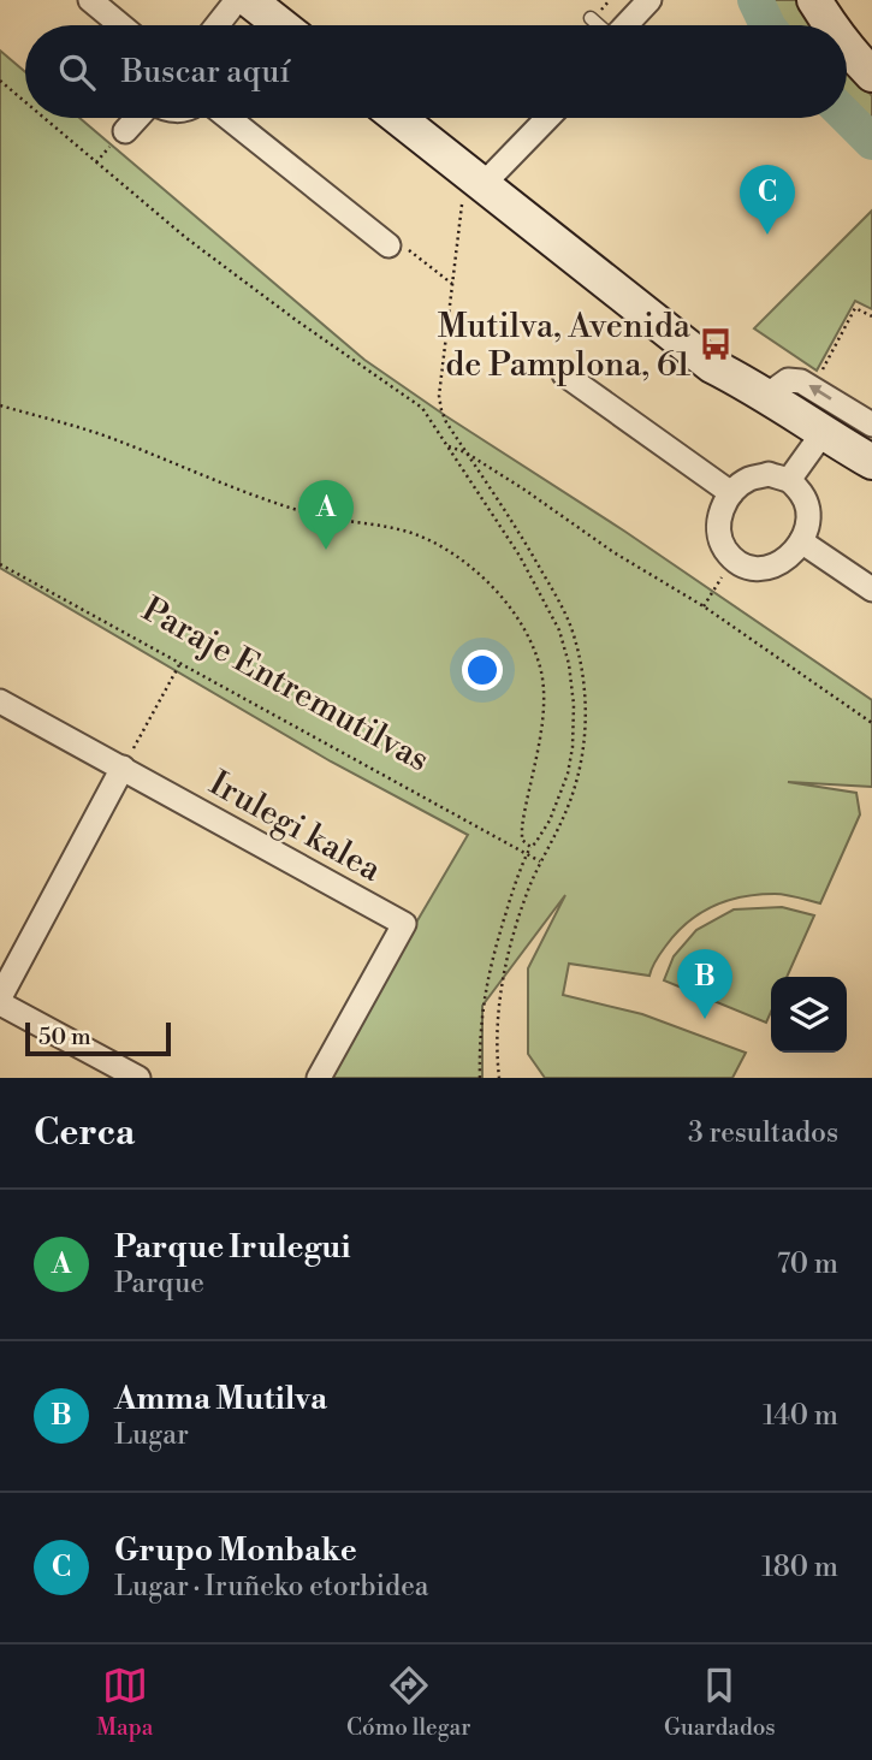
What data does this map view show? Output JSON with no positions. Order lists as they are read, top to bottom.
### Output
{
  "streets": {
    "street": ["Irulegi kalea"],
    "path": ["Paraje Entremutilvas"]
  },
  "places": {
    "bus stop": ["Mutilva, Avenida de Pamplona, 61"]
  },
  "scale_bar": "50 m",
  "page": {
    "search": "Buscar aquí",
    "pins": ["C", "A", "B"],
    "scale": "50 m",
    "heading": ["Cerca", "3 resultados"],
    "list": [
      {
        "mark": "A",
        "name": "Parque Irulegui",
        "note": "Parque",
        "value": "70 m"
      },
      {
        "mark": "B",
        "name": "Amma Mutilva",
        "note": "Lugar",
        "value": "140 m"
      },
      {
        "mark": "C",
        "name": "Grupo Monbake",
        "note": "Lugar · Iruñeko etorbidea",
        "value": "180 m"
      }
    ],
    "nav": ["Mapa", "Cómo llegar", "Guardados"]
  }
}
